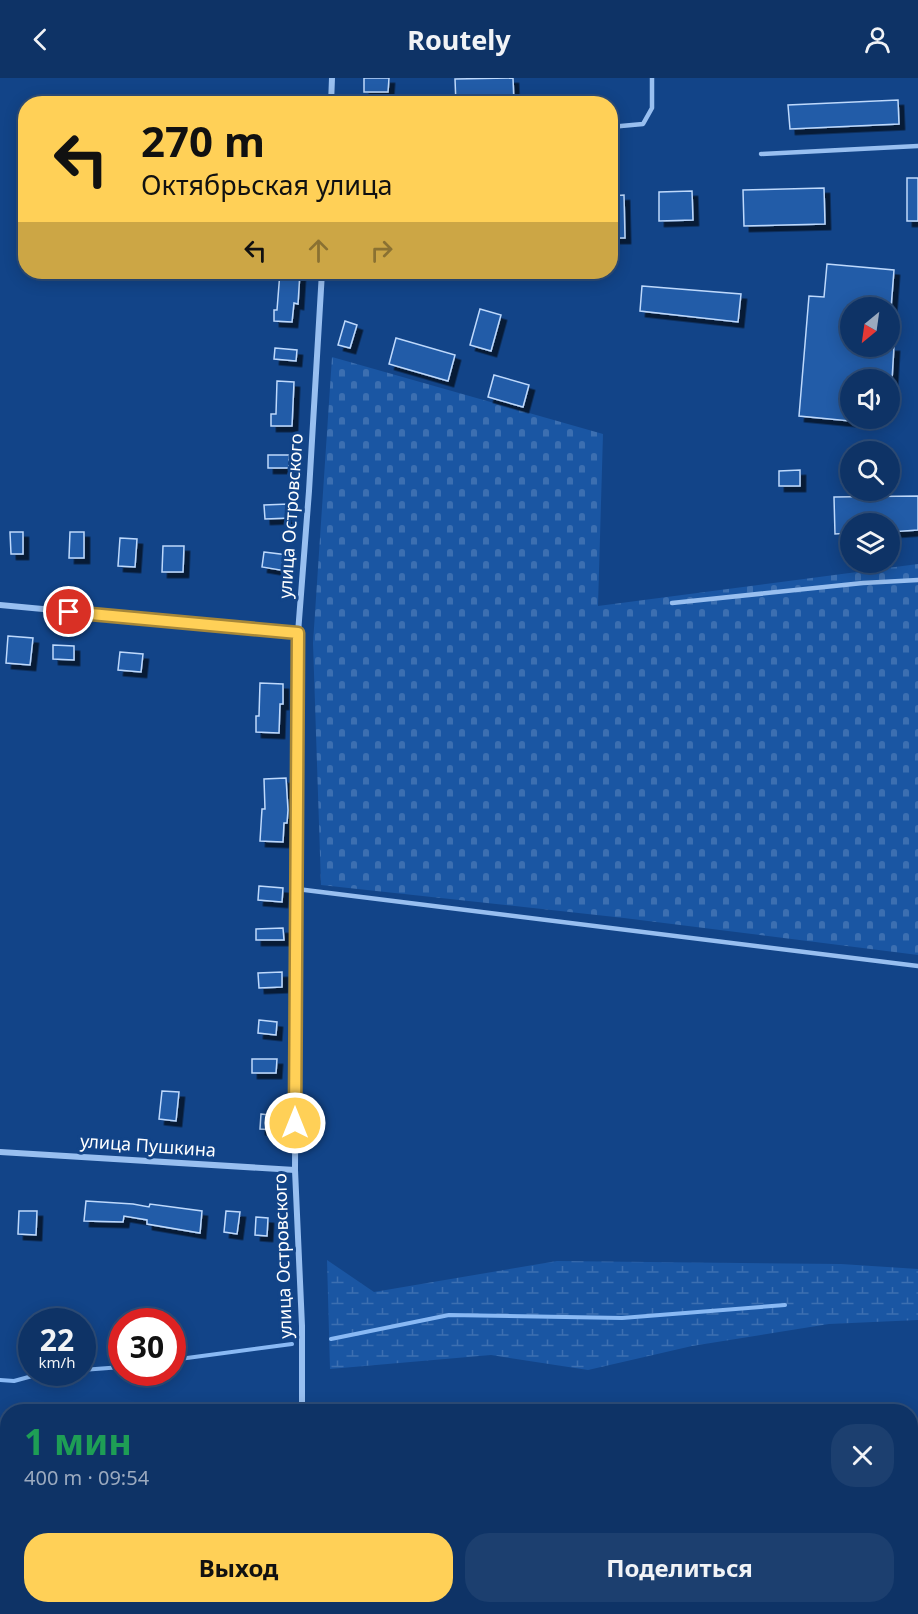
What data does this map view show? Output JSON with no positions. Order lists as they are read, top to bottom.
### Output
{
  "streets": {
    "street": ["улица Островского", "улица Пушкина"]
  },
  "crossings": [
    ["улица Островского", "улица Пушкина"]
  ],
  "north": "bottom left",
  "page": {
    "header": "Routely",
    "turn": ["270 m", "Октябрьская улица"],
    "speed": "22 km/h",
    "limit": "30",
    "heading": ["1 мин", "400 m · 09:54"],
    "buttons": ["Выход", "Поделиться"]
  }
}
